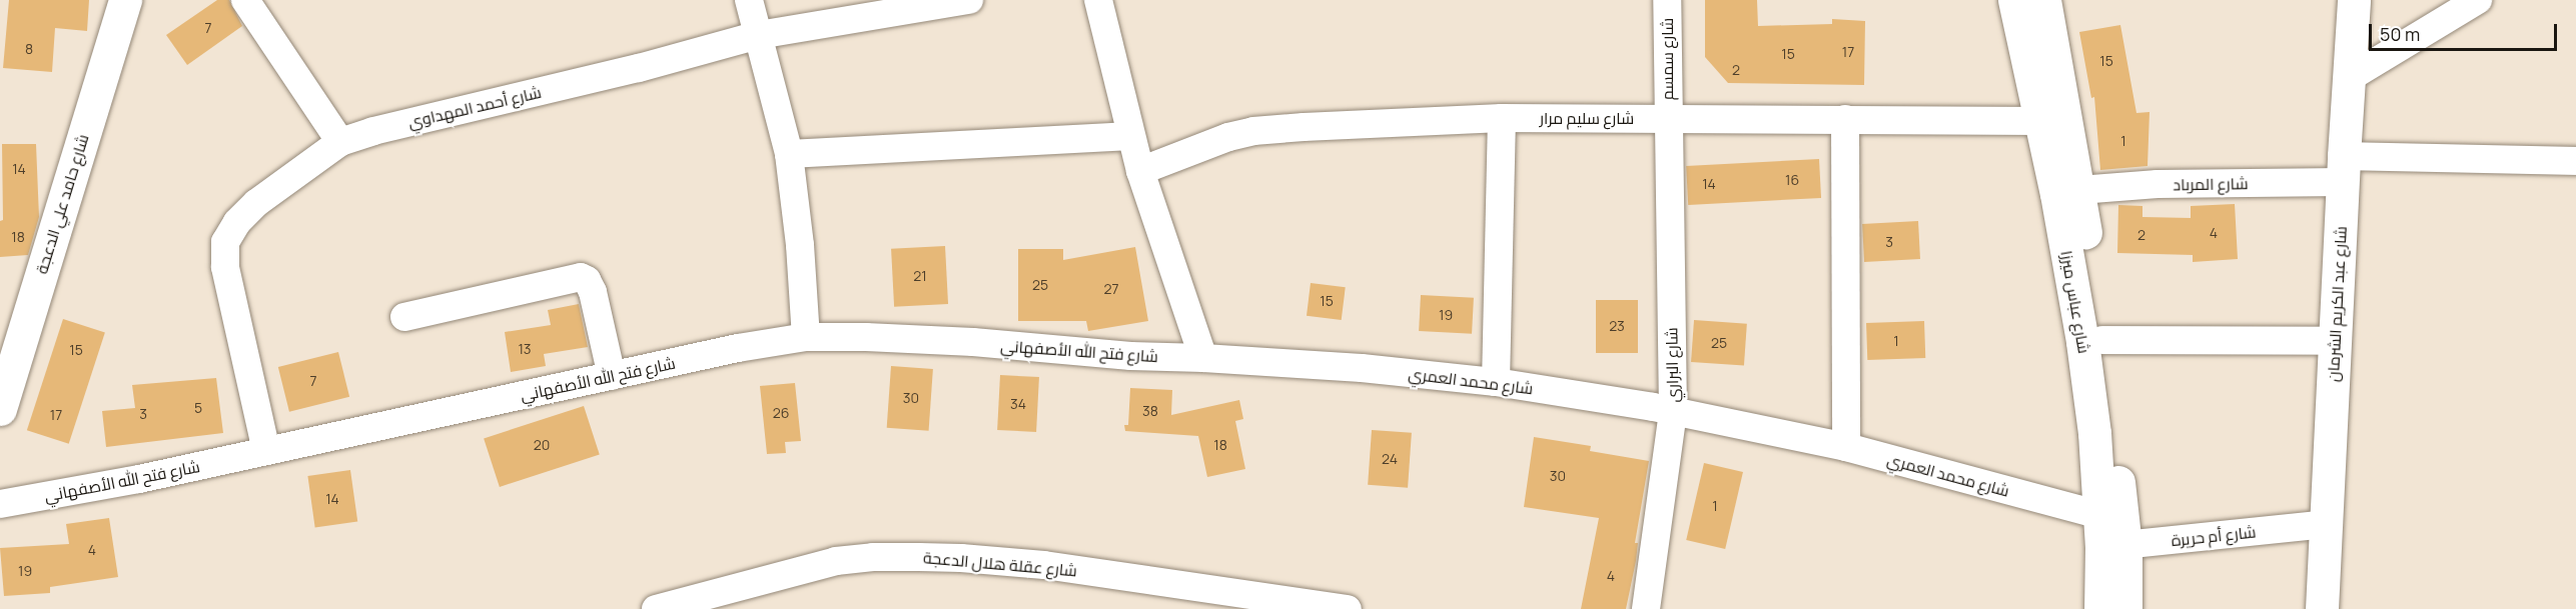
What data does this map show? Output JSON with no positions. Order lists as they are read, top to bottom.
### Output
{
  "streets": {
    "street": [
      "شارع سمسم",
      "شارع أحمد المهداوي",
      "شارع سليم مرار",
      "شارع المرباد",
      "شارع حامد علي الدعجة",
      "شارع عباس ميرزا",
      "شارع عبد الكريم الشرمان",
      "شارع فتح الله الأصفهاني",
      "شارع البراري",
      "شارع محمد العمري",
      "شارع أم حريرة",
      "شارع عقلة هلال الدعجة"
    ]
  },
  "crossings": [
    ["شارع سمسم", "شارع سليم مرار"],
    ["شارع سمسم", "شارع البراري"],
    ["شارع أحمد المهداوي", "شارع فتح الله الأصفهاني"],
    ["شارع سليم مرار", "شارع عباس ميرزا"],
    ["شارع سليم مرار", "شارع البراري"],
    ["شارع المرباد", "شارع عباس ميرزا"],
    ["شارع المرباد", "شارع عبد الكريم الشرمان"],
    ["شارع عباس ميرزا", "شارع محمد العمري"],
    ["شارع عباس ميرزا", "شارع أم حريرة"],
    ["شارع عبد الكريم الشرمان", "شارع أم حريرة"],
    ["شارع فتح الله الأصفهاني", "شارع محمد العمري"],
    ["شارع البراري", "شارع محمد العمري"]
  ],
  "house_numbers": [
    "7",
    "8",
    "17",
    "15",
    "15",
    "2",
    "1",
    "14",
    "16",
    "14",
    "4",
    "2",
    "18",
    "3",
    "21",
    "25",
    "27",
    "15",
    "19",
    "23",
    "1",
    "25",
    "13",
    "15",
    "7",
    "30",
    "34",
    "5",
    "38",
    "26",
    "3",
    "17",
    "20",
    "18",
    "24",
    "30",
    "14",
    "1",
    "4",
    "19",
    "4"
  ],
  "scale_bar": "50 m"
}
